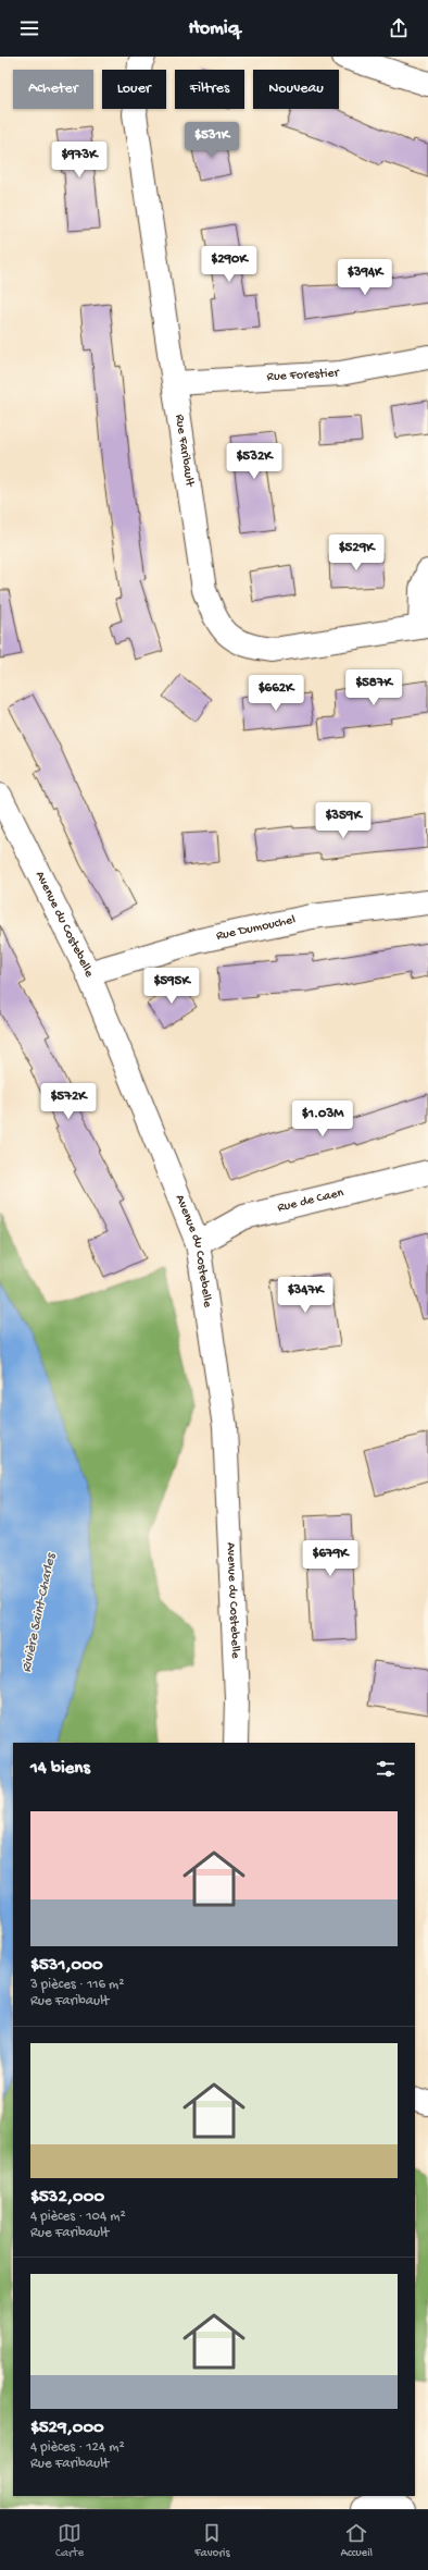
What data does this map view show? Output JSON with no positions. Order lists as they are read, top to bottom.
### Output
{
  "streets": {
    "street": [
      "Rue Forestier",
      "Rue Faribault",
      "Avenue du Costebelle",
      "Rue Dumouchel",
      "Rue de Caen"
    ]
  },
  "crossings": [
    ["Rue Forestier", "Rue Faribault"],
    ["Avenue du Costebelle", "Rue Dumouchel"],
    ["Avenue du Costebelle", "Rue de Caen"]
  ],
  "water": ["Rivière Saint-Charles"],
  "page": {
    "header": "Homiq",
    "chip": [
      "Acheter",
      "Louer",
      "Filtres",
      "Nouveau"
    ],
    "price": [
      "$531K",
      "$973K",
      "$290K",
      "$394K",
      "$532K",
      "$529K",
      "$587K",
      "$662K",
      "$359K",
      "$595K",
      "$572K",
      "$1.03M",
      "$347K",
      "$679K"
    ],
    "heading": "14 biens",
    "list": [
      {
        "name": "$531,000",
        "note": "3 pièces · 116 m² · Rue Faribault"
      },
      {
        "name": "$532,000",
        "note": "4 pièces · 104 m² · Rue Faribault"
      },
      {
        "name": "$529,000",
        "note": "4 pièces · 124 m² · Rue Faribault"
      }
    ],
    "tabs": ["Carte", "Favoris", "Accueil"]
  }
}
